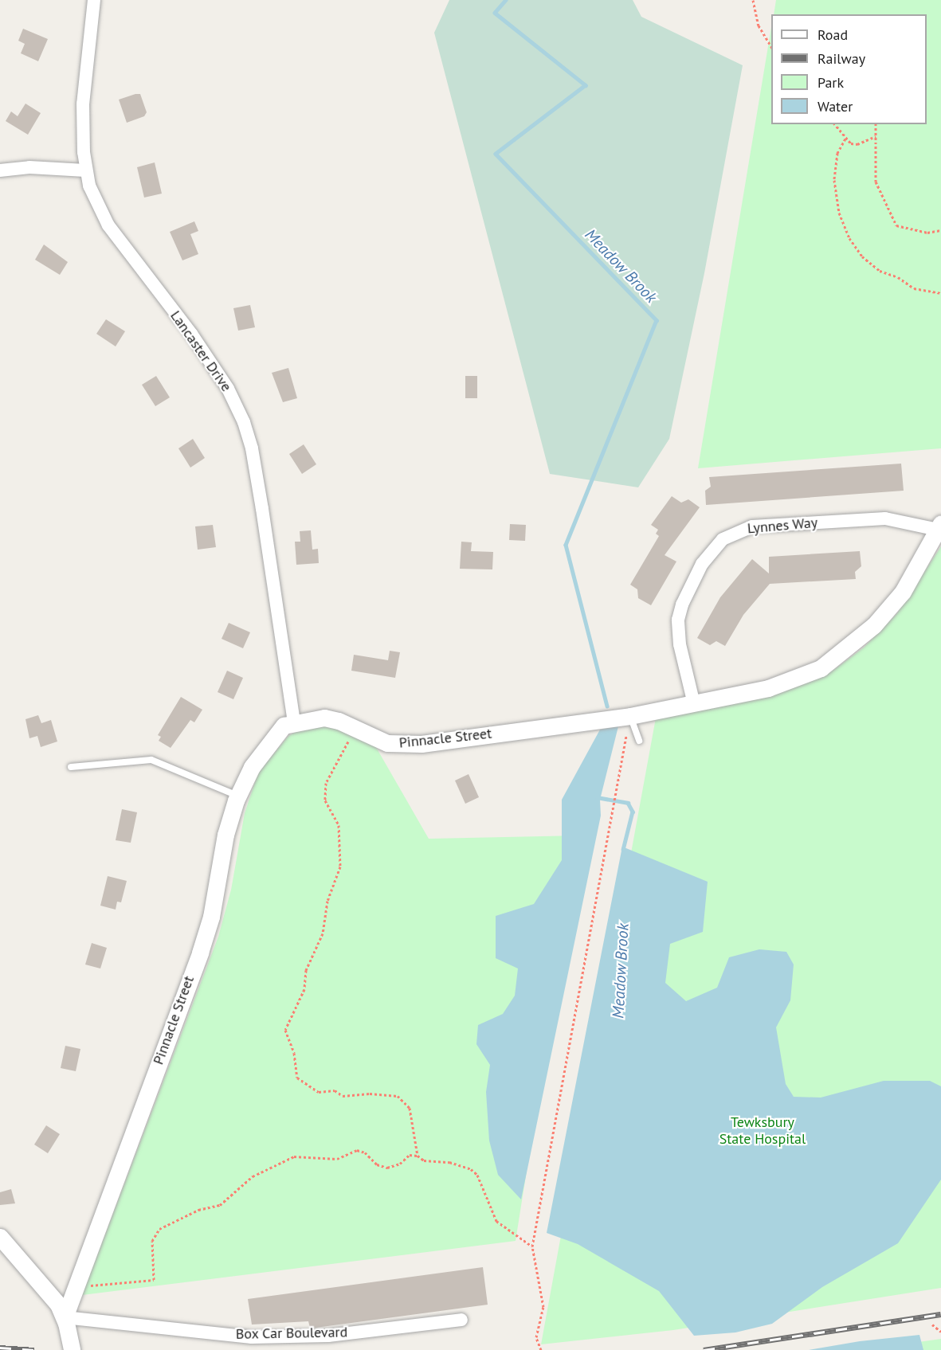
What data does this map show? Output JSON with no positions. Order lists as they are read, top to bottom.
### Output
{
  "streets": {
    "street": [
      "Lancaster Drive",
      "Lynnes Way",
      "Pinnacle Street",
      "Box Car Boulevard"
    ]
  },
  "crossings": [
    ["Lancaster Drive", "Pinnacle Street"],
    ["Lynnes Way", "Pinnacle Street"],
    ["Pinnacle Street", "Box Car Boulevard"]
  ],
  "water": ["Meadow Brook"],
  "parks": ["Tewksbury State Hospital"],
  "legend": [
    "Road",
    "Railway",
    "Park",
    "Water"
  ]
}
